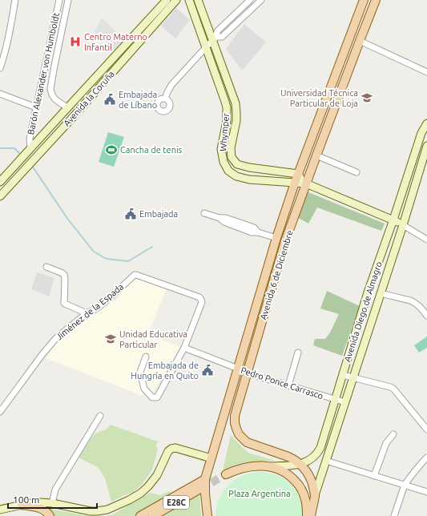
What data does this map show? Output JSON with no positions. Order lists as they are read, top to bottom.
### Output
{
  "streets": {
    "main road": ["Avenida 6 de Diciembre", "E28C"],
    "street": [
      "Barón Alexander von Humboldt",
      "Avenida la Coruña",
      "Whymper",
      "Jiménez de la Espada",
      "Avenida Diego de Almagro",
      "Pedro Ponce Carrasco"
    ]
  },
  "crossings": [
    ["Barón Alexander von Humboldt", "Avenida la Coruña"],
    ["Whymper", "Avenida 6 de Diciembre"],
    ["Whymper", "Avenida Diego de Almagro"],
    ["Avenida 6 de Diciembre", "Avenida Diego de Almagro"],
    ["Avenida 6 de Diciembre", "Pedro Ponce Carrasco"],
    ["Jiménez de la Espada", "Pedro Ponce Carrasco"],
    ["Avenida Diego de Almagro", "Pedro Ponce Carrasco"]
  ],
  "parks": ["Plaza Argentina"],
  "places": {
    "hospital": ["Centro Materno Infantil"],
    "school or university": ["Universidad Técnica Particular de Loja", "Unidad Educativa Particular"],
    "public building": ["Embajada de Líbano", "Embajada", "Embajada de Hungría en Quito"],
    "sports": ["Cancha de tenis"]
  },
  "scale_bar": "100 m"
}
